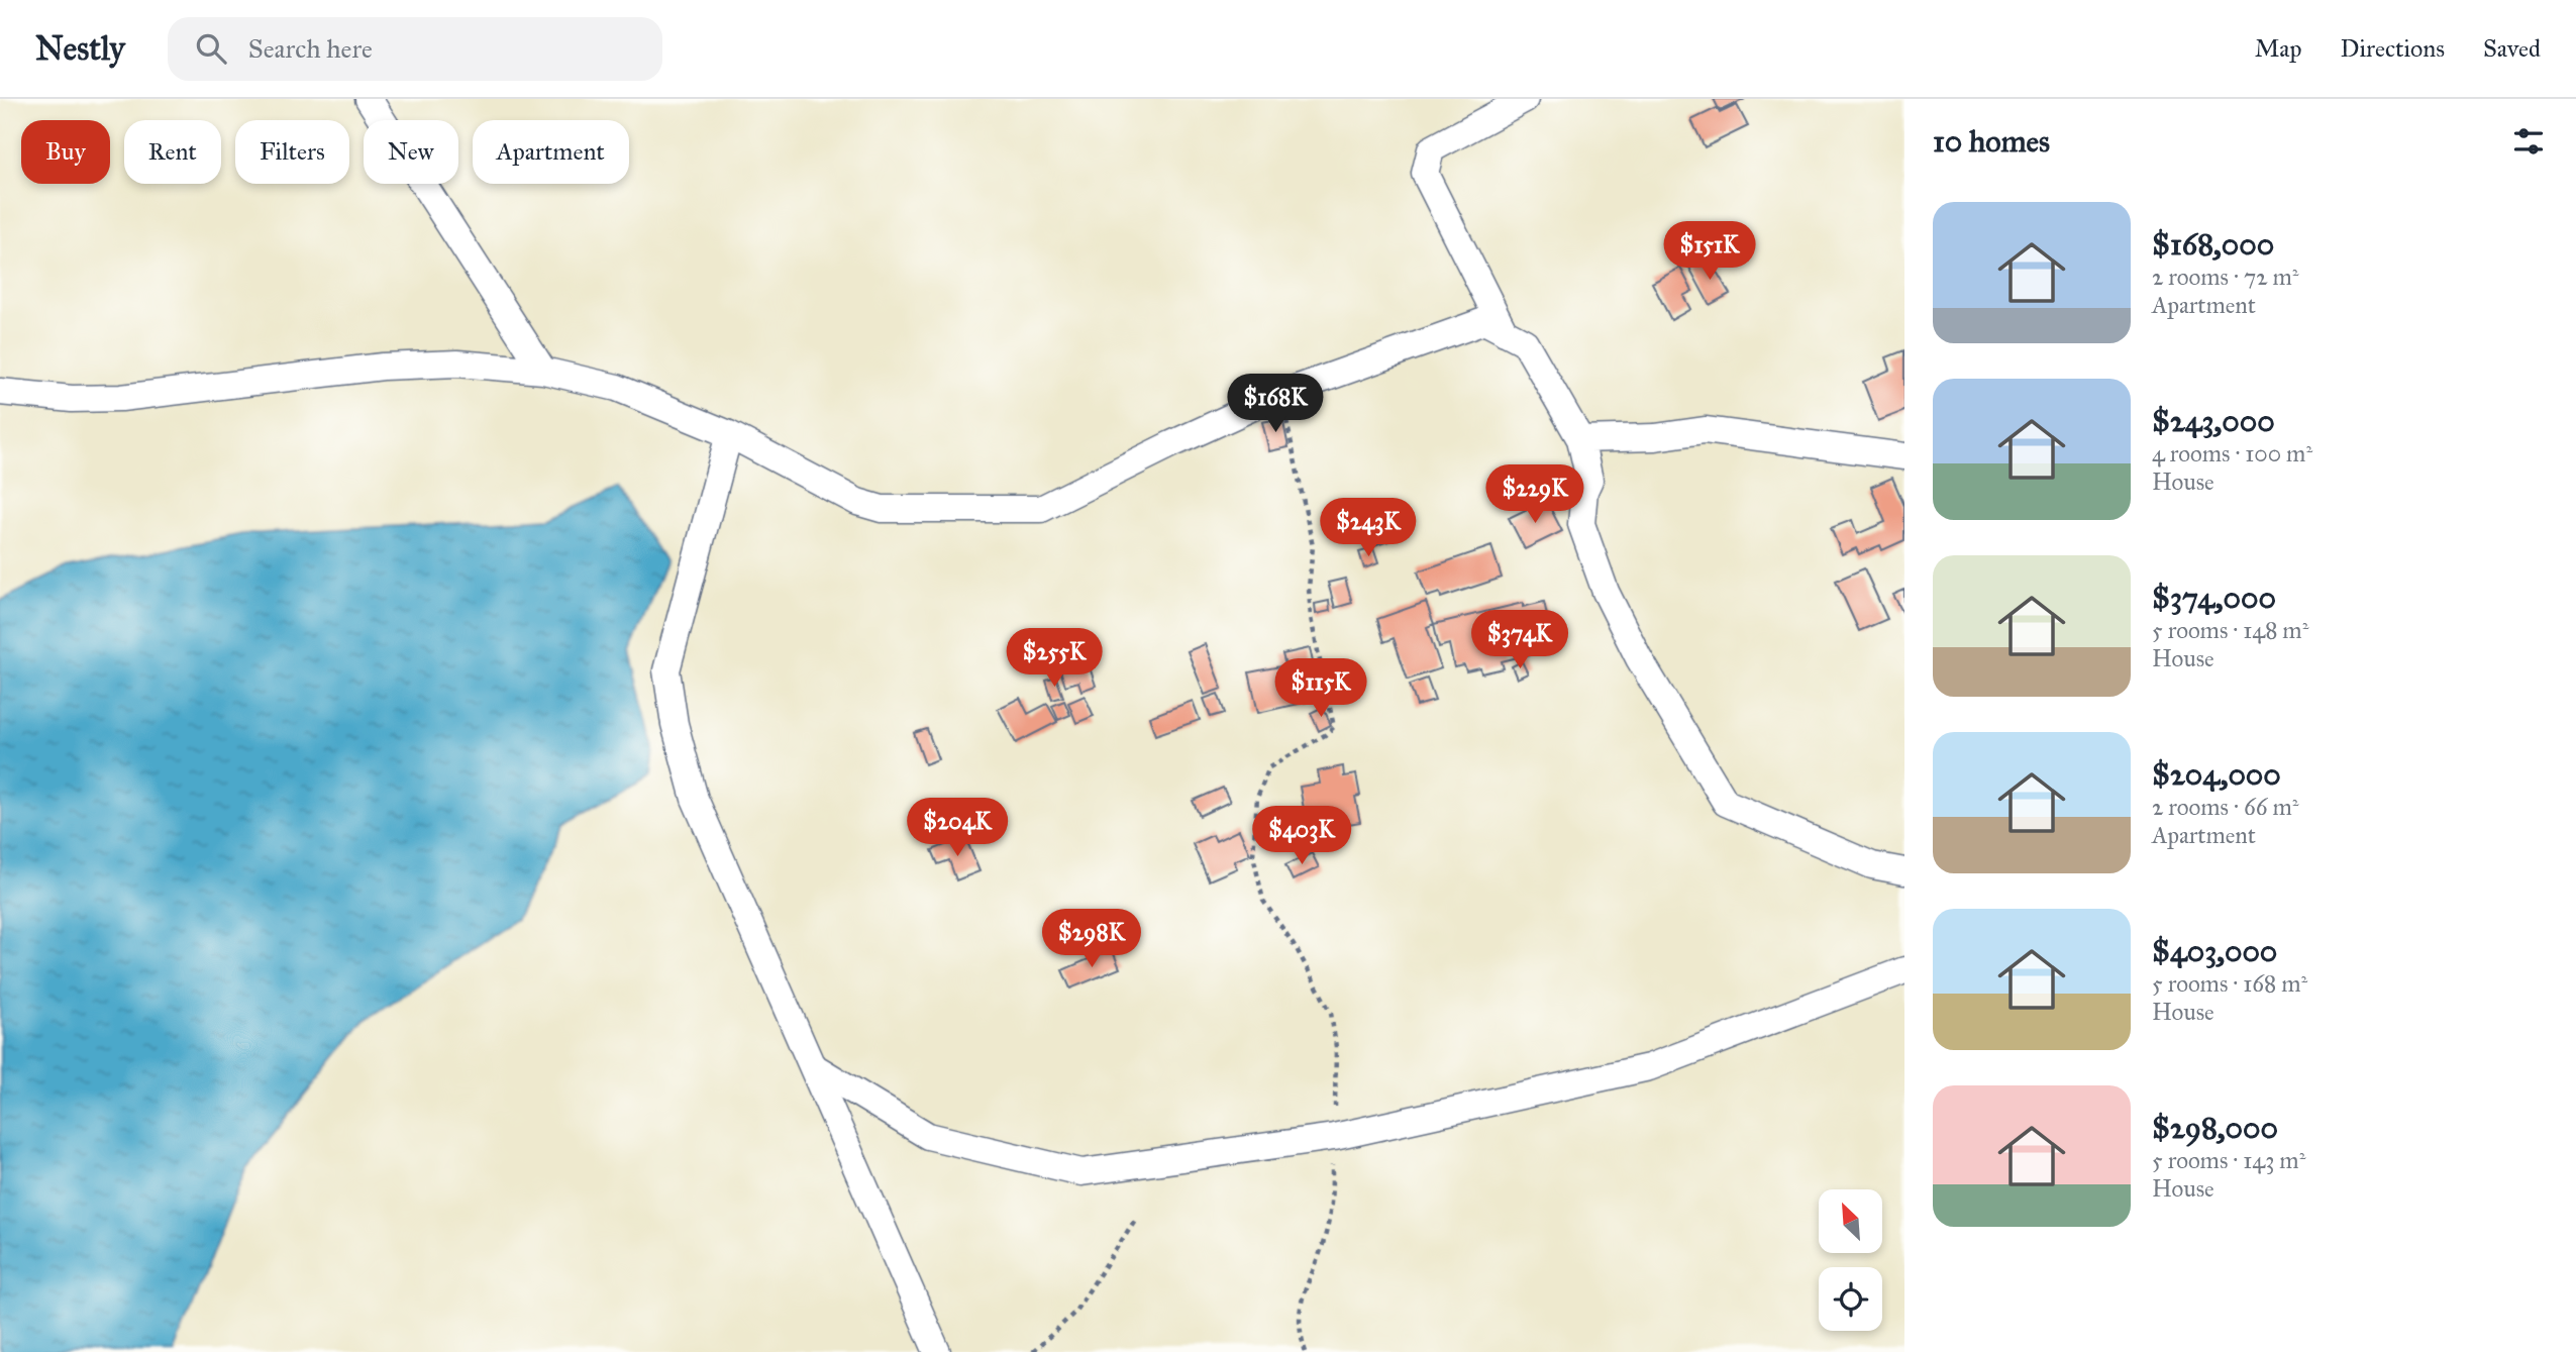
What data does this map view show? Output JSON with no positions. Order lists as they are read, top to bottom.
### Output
{
  "north": "top left",
  "page": {
    "header": "Nestly",
    "search": "Search here",
    "nav": ["Map", "Directions", "Saved"],
    "heading": "10 homes",
    "chip": [
      "Buy",
      "Rent",
      "Filters",
      "New",
      "Apartment"
    ],
    "list": [
      {
        "name": "$168,000",
        "note": "2 rooms · 72 m² · Apartment"
      },
      {
        "name": "$243,000",
        "note": "4 rooms · 100 m² · House"
      },
      {
        "name": "$374,000",
        "note": "5 rooms · 148 m² · House"
      },
      {
        "name": "$204,000",
        "note": "2 rooms · 66 m² · Apartment"
      },
      {
        "name": "$403,000",
        "note": "5 rooms · 168 m² · House"
      },
      {
        "name": "$298,000",
        "note": "5 rooms · 143 m² · House"
      }
    ],
    "price": [
      "$151K",
      "$168K",
      "$229K",
      "$243K",
      "$374K",
      "$255K",
      "$115K",
      "$204K",
      "$403K",
      "$298K"
    ]
  }
}
